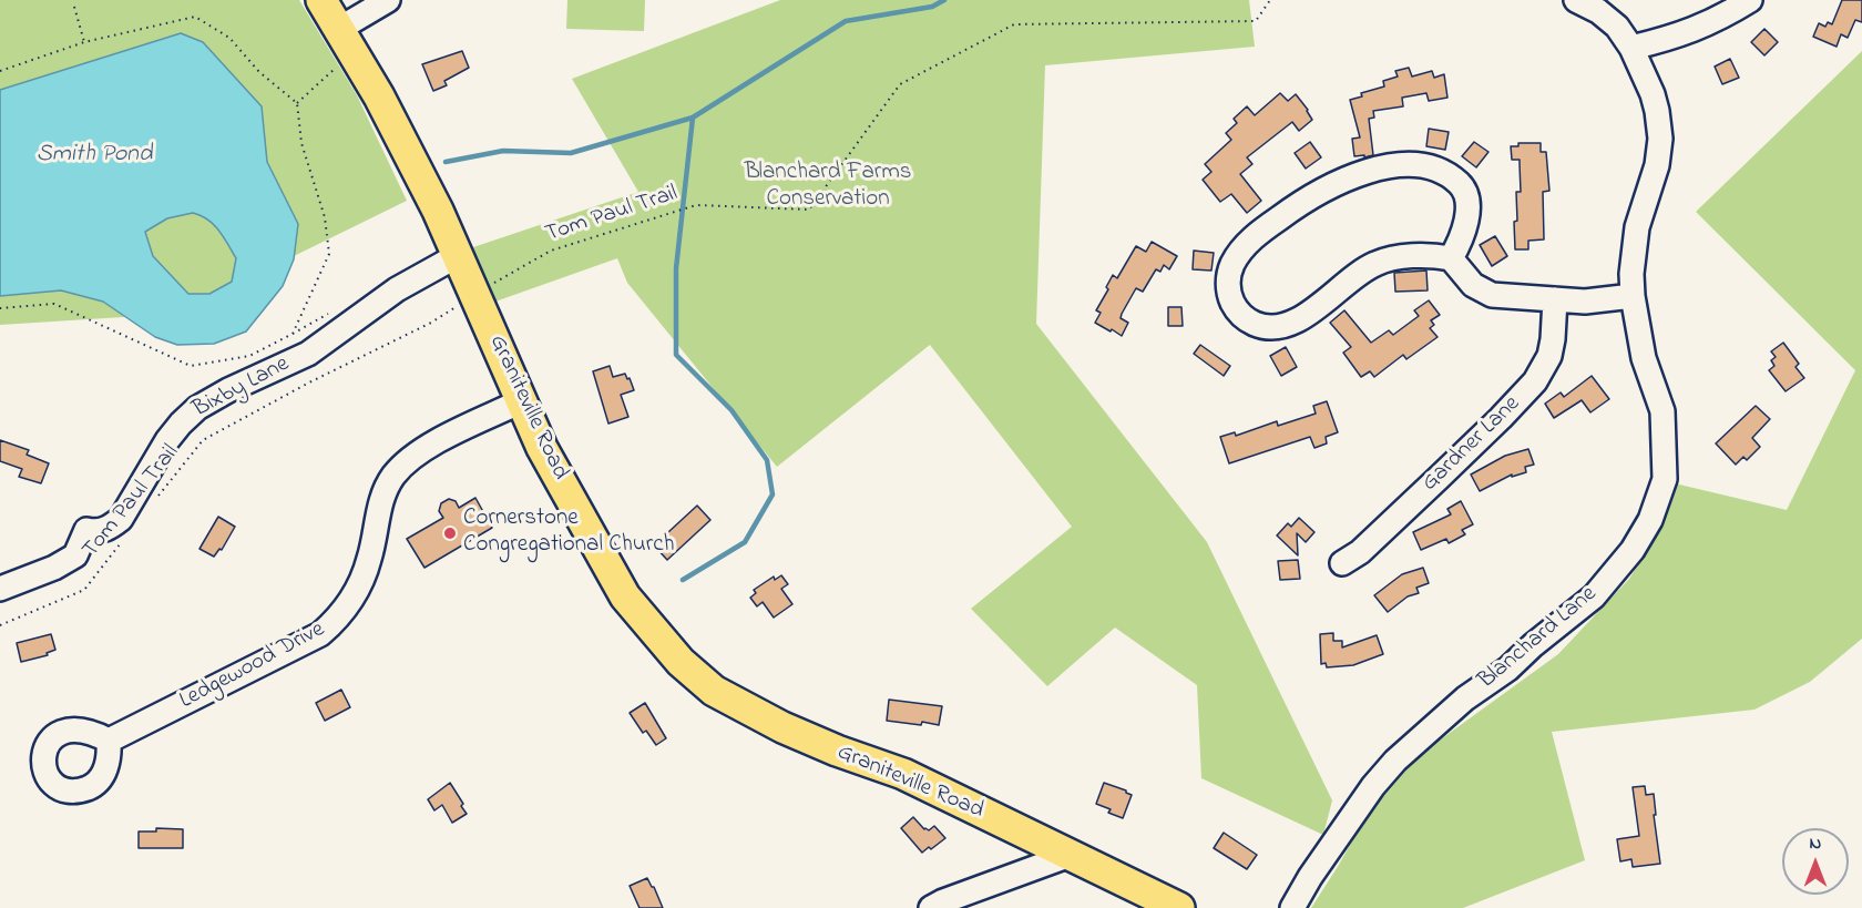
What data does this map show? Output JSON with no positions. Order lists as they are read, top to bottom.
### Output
{
  "streets": {
    "main road": ["Graniteville Road"],
    "street": [
      "Bixby Lane",
      "Gardner Lane",
      "Blanchard Lane",
      "Ledgewood Drive"
    ],
    "path": ["Tom Paul Trail"]
  },
  "crossings": [
    ["Tom Paul Trail", "Graniteville Road"],
    ["Bixby Lane", "Graniteville Road"],
    ["Graniteville Road", "Ledgewood Drive"]
  ],
  "water": ["Smith Pond"],
  "parks": ["Blanchard Farms Conservation"],
  "places": ["Cornerstone Congregational Church"],
  "north": "top"
}
